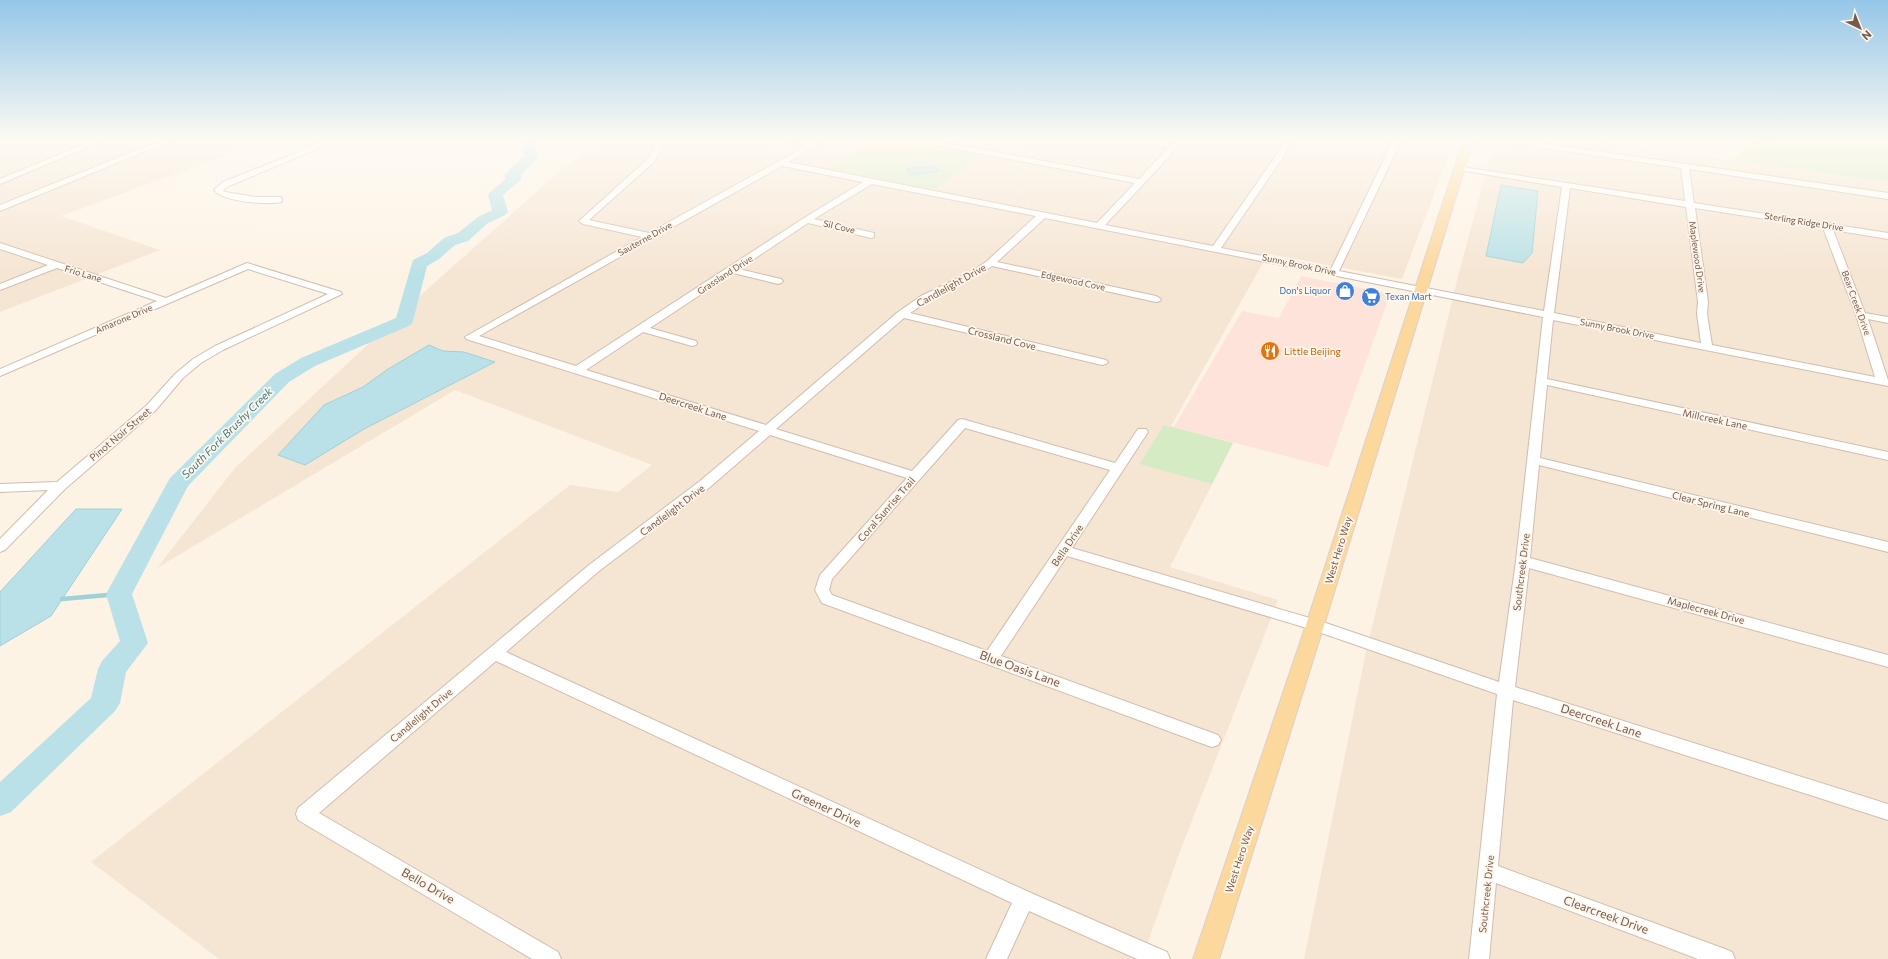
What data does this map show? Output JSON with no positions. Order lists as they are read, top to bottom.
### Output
{
  "streets": {
    "main road": ["West Hero Way"],
    "street": [
      "Sterling Ridge Drive",
      "Sil Cove",
      "Sauterne Drive",
      "Maplewood Drive",
      "Sunny Brook Drive",
      "Frio Lane",
      "Grassland Drive",
      "Edgewood Cove",
      "Candlelight Drive",
      "Bear Creek Drive",
      "Amarone Drive",
      "Crossland Cove",
      "Deercreek Lane",
      "Millcreek Lane",
      "Pinot Noir Street",
      "Clear Spring Lane",
      "Coral Sunrise Trail",
      "Bella Drive",
      "Southcreek Drive",
      "Maplecreek Drive",
      "Blue Oasis Lane",
      "Greener Drive",
      "Bello Drive",
      "Clearcreek Drive"
    ]
  },
  "crossings": [
    ["Sterling Ridge Drive", "Maplewood Drive"],
    ["Sterling Ridge Drive", "Bear Creek Drive"],
    ["Sil Cove", "Grassland Drive"],
    ["Sauterne Drive", "Deercreek Lane"],
    ["Maplewood Drive", "Sunny Brook Drive"],
    ["Sunny Brook Drive", "Candlelight Drive"],
    ["Sunny Brook Drive", "Bear Creek Drive"],
    ["Sunny Brook Drive", "West Hero Way"],
    ["Sunny Brook Drive", "Southcreek Drive"],
    ["Frio Lane", "Amarone Drive"],
    ["Grassland Drive", "Deercreek Lane"],
    ["Edgewood Cove", "Candlelight Drive"],
    ["Candlelight Drive", "Crossland Cove"],
    ["Candlelight Drive", "Deercreek Lane"],
    ["Candlelight Drive", "Greener Drive"],
    ["Candlelight Drive", "Bello Drive"],
    ["Amarone Drive", "Pinot Noir Street"],
    ["Deercreek Lane", "Coral Sunrise Trail"],
    ["Deercreek Lane", "Bella Drive"],
    ["Deercreek Lane", "West Hero Way"],
    ["Deercreek Lane", "Southcreek Drive"],
    ["Millcreek Lane", "Southcreek Drive"],
    ["Clear Spring Lane", "Southcreek Drive"],
    ["Coral Sunrise Trail", "Bella Drive"],
    ["Coral Sunrise Trail", "Blue Oasis Lane"],
    ["Bella Drive", "Blue Oasis Lane"],
    ["Southcreek Drive", "Maplecreek Drive"],
    ["Southcreek Drive", "Clearcreek Drive"]
  ],
  "water": ["South Fork Brushy Creek"],
  "places": {
    "shop": ["Don's Liquor"],
    "supermarket": ["Texan Mart"],
    "restaurant": ["Little Beijing"]
  },
  "north": "bottom right"
}
